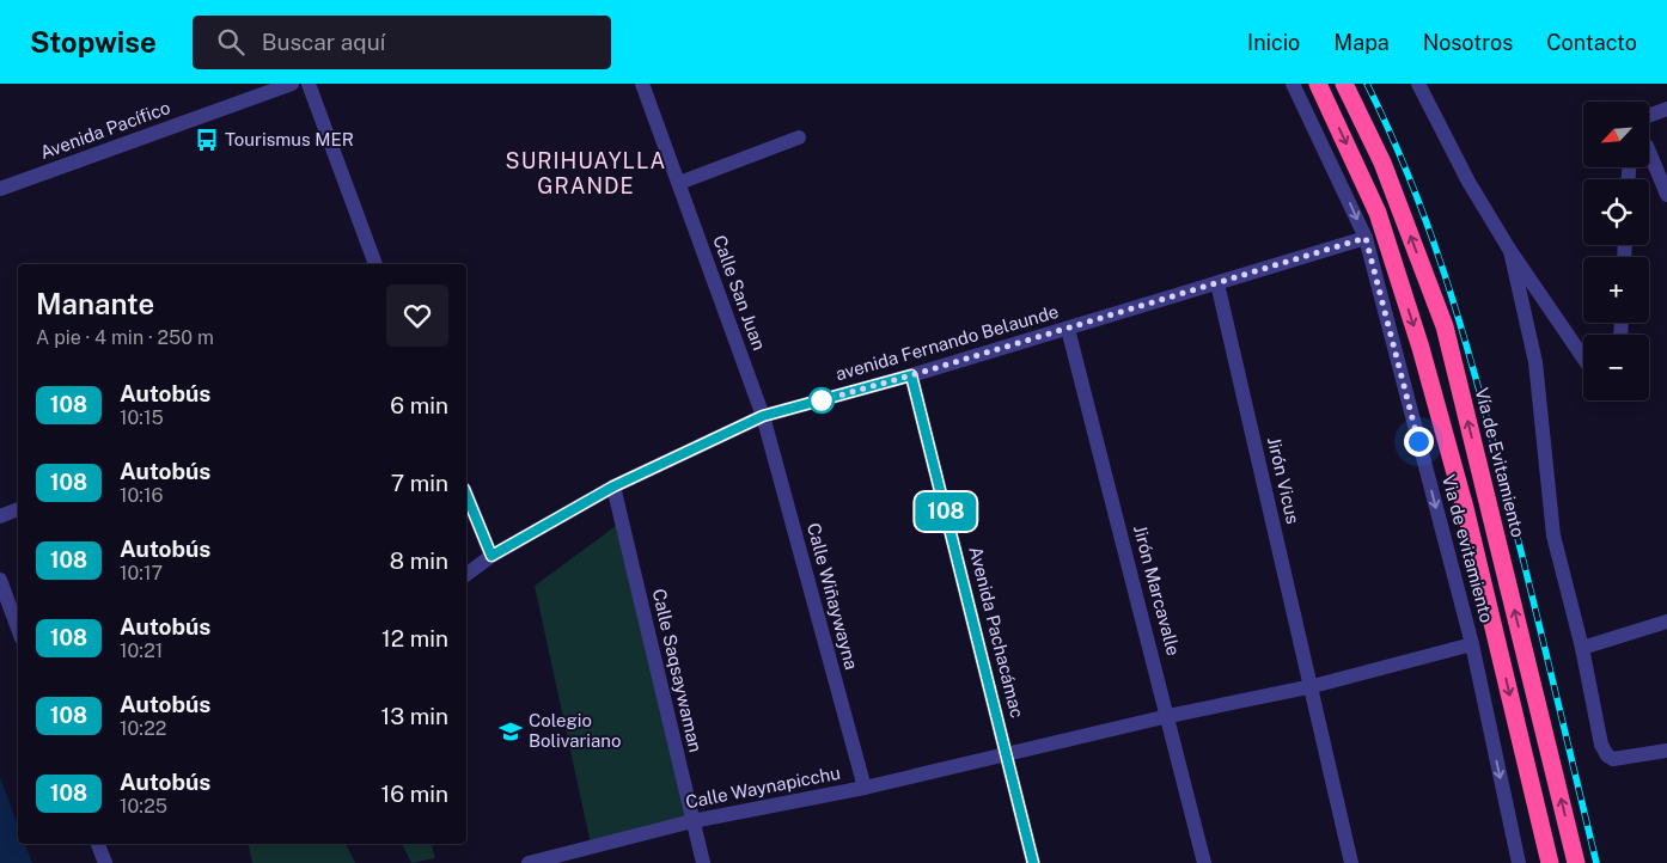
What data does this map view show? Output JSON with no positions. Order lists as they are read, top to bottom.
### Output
{
  "streets": {
    "highway": ["Vía de Evitamiento"],
    "street": [
      "Avenida Pacífico",
      "Calle San Juan",
      "avenida Fernando Belaunde",
      "Jirón Vicus",
      "Via de evitamiento",
      "Jirón Marcavalle",
      "Calle Wiñaywayna",
      "Avenida Pachacámac",
      "Calle Saqsaywaman",
      "Calle Waynapicchu"
    ]
  },
  "crossings": [
    ["Calle San Juan", "avenida Fernando Belaunde"],
    ["Calle San Juan", "Calle Wiñaywayna"],
    ["avenida Fernando Belaunde", "Jirón Vicus"],
    ["avenida Fernando Belaunde", "Via de evitamiento"],
    ["avenida Fernando Belaunde", "Jirón Marcavalle"],
    ["avenida Fernando Belaunde", "Calle Wiñaywayna"],
    ["avenida Fernando Belaunde", "Avenida Pachacámac"],
    ["avenida Fernando Belaunde", "Calle Saqsaywaman"],
    ["Calle Wiñaywayna", "Calle Waynapicchu"],
    ["Avenida Pachacámac", "Calle Waynapicchu"],
    ["Calle Saqsaywaman", "Calle Waynapicchu"]
  ],
  "districts": ["SURIHUAYLLA GRANDE"],
  "places": {
    "bus stop": ["Tourismus MER"],
    "school or university": ["Colegio Bolivariano"]
  },
  "lines": ["bus line 108"],
  "north": "bottom left",
  "page": {
    "header": "Stopwise",
    "search": "Buscar aquí",
    "nav": [
      "Inicio",
      "Mapa",
      "Nosotros",
      "Contacto"
    ],
    "on_map": "108",
    "map_buttons": ["+", "−"],
    "heading": ["Manante", "A pie · 4 min · 250 m"],
    "list": [
      {
        "mark": "108",
        "name": "Autobús",
        "note": "10:15",
        "value": "6 min"
      },
      {
        "mark": "108",
        "name": "Autobús",
        "note": "10:16",
        "value": "7 min"
      },
      {
        "mark": "108",
        "name": "Autobús",
        "note": "10:17",
        "value": "8 min"
      },
      {
        "mark": "108",
        "name": "Autobús",
        "note": "10:21",
        "value": "12 min"
      },
      {
        "mark": "108",
        "name": "Autobús",
        "note": "10:22",
        "value": "13 min"
      },
      {
        "mark": "108",
        "name": "Autobús",
        "note": "10:25",
        "value": "16 min"
      }
    ]
  }
}
